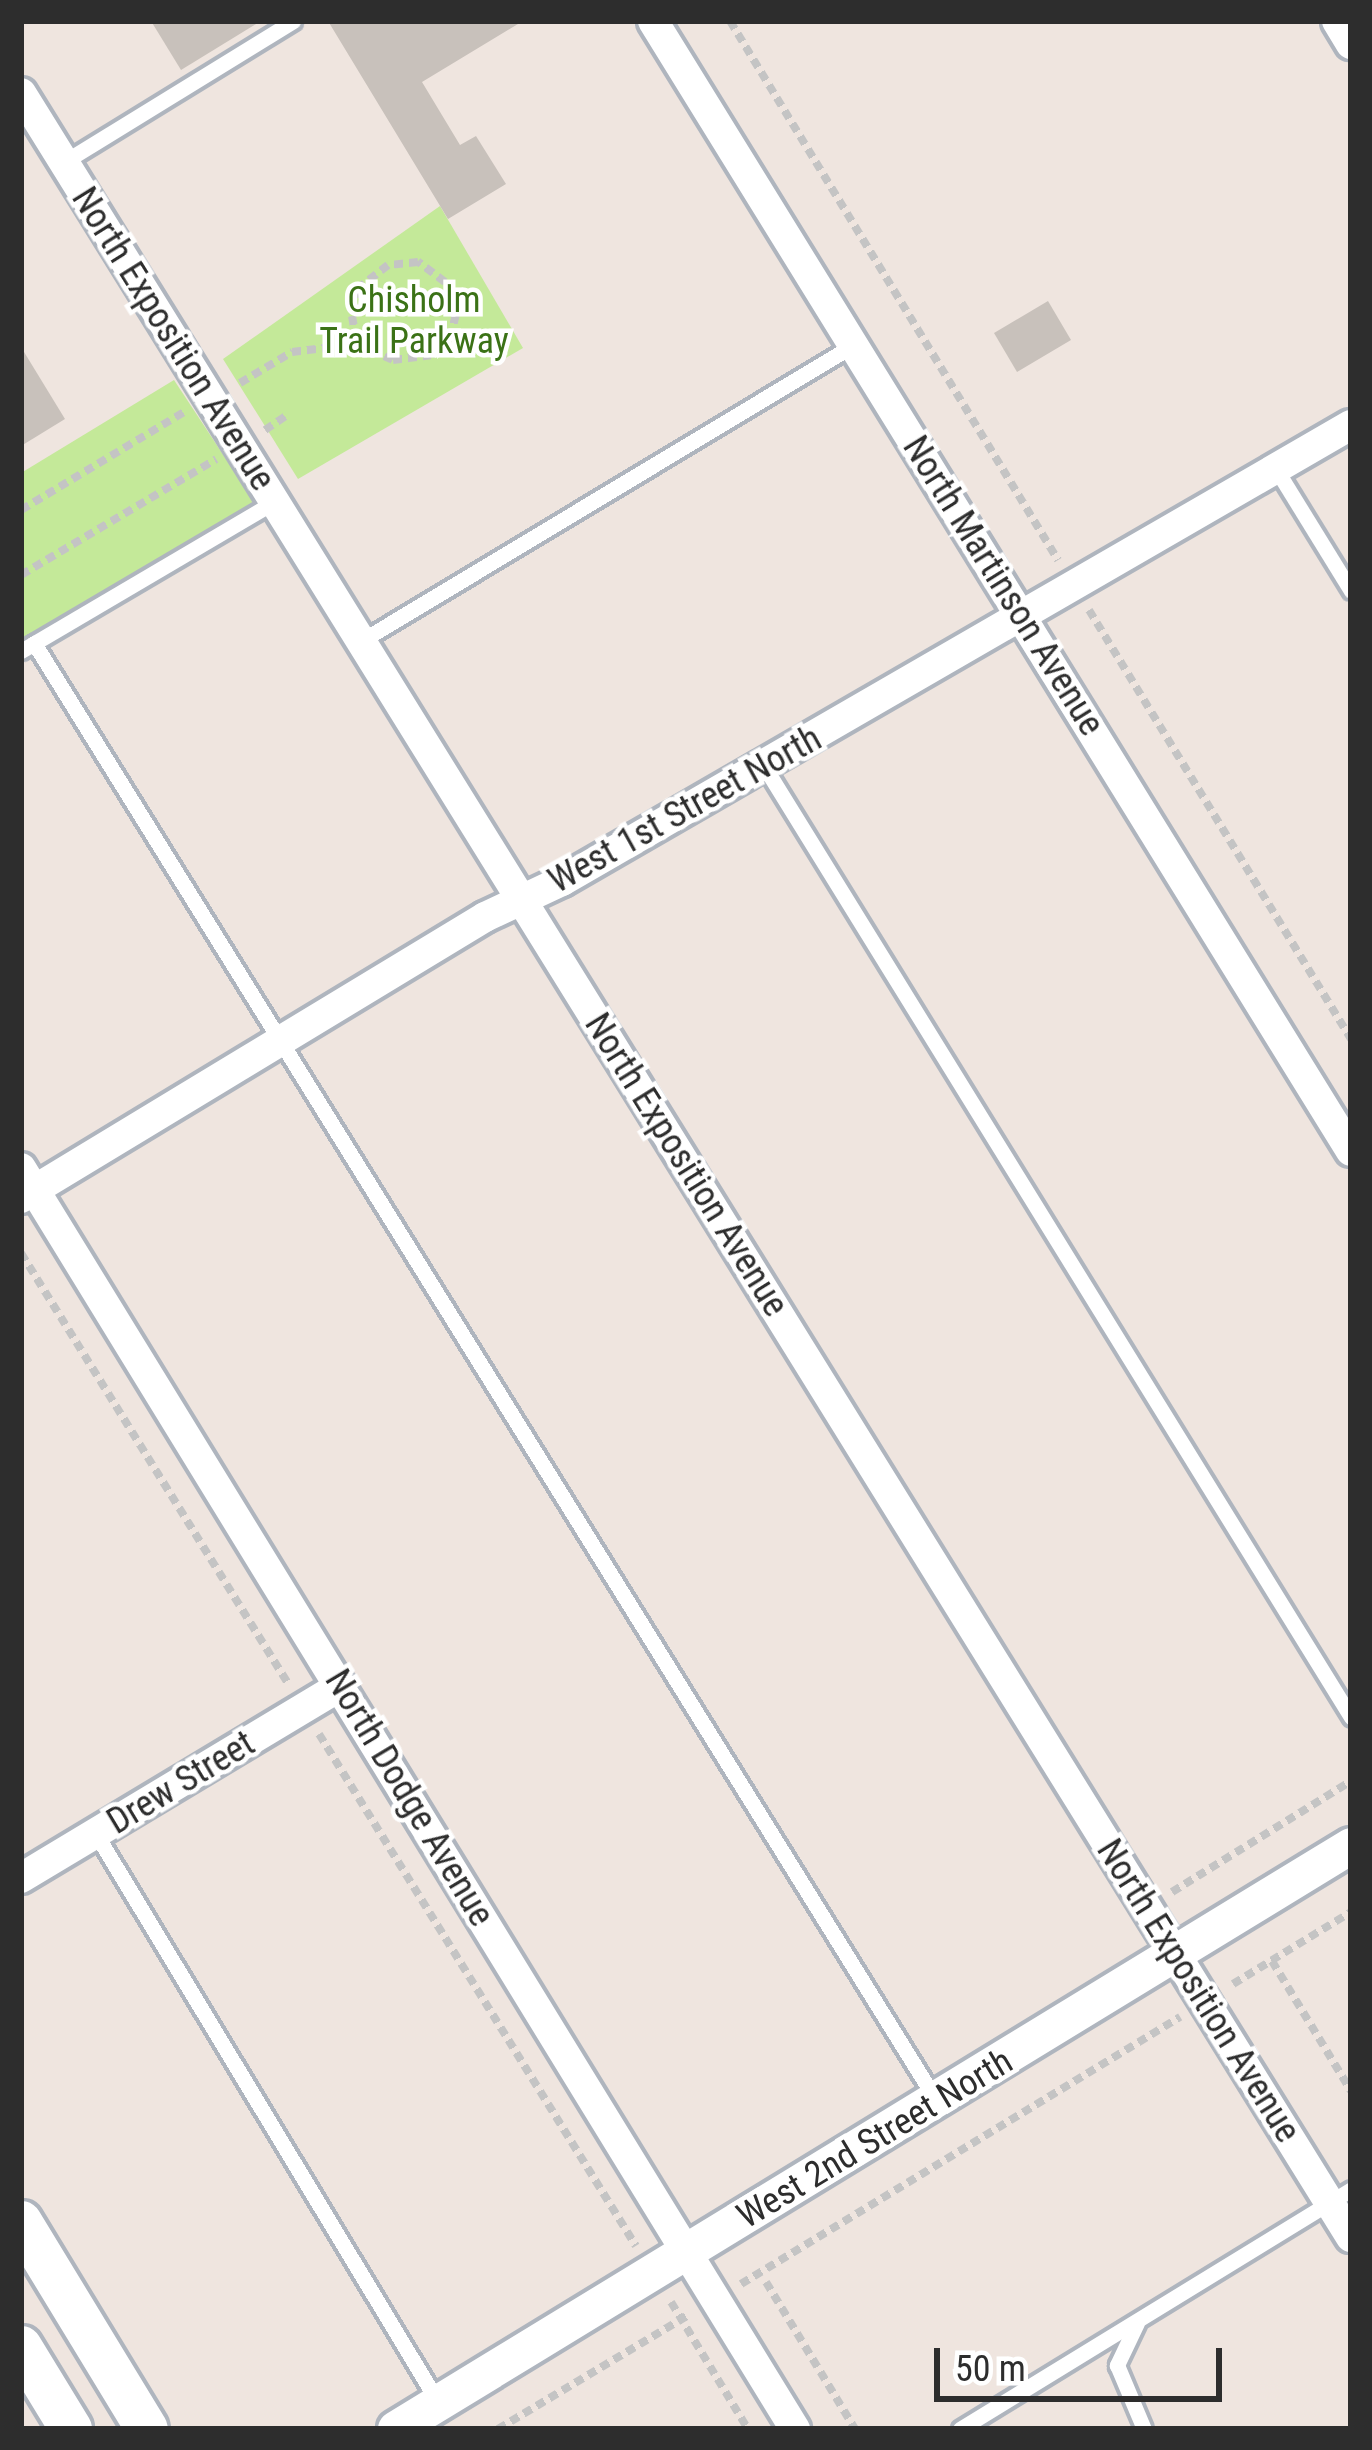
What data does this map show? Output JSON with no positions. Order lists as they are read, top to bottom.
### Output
{
  "streets": {
    "street": [
      "North Exposition Avenue",
      "North Martinson Avenue",
      "West 1st Street North",
      "Drew Street",
      "North Dodge Avenue",
      "West 2nd Street North"
    ]
  },
  "crossings": [
    ["North Exposition Avenue", "West 1st Street North"],
    ["North Exposition Avenue", "West 2nd Street North"],
    ["North Martinson Avenue", "West 1st Street North"],
    ["West 1st Street North", "North Dodge Avenue"],
    ["Drew Street", "North Dodge Avenue"],
    ["North Dodge Avenue", "West 2nd Street North"]
  ],
  "parks": ["Chisholm Trail Parkway"],
  "scale_bar": "50 m"
}
